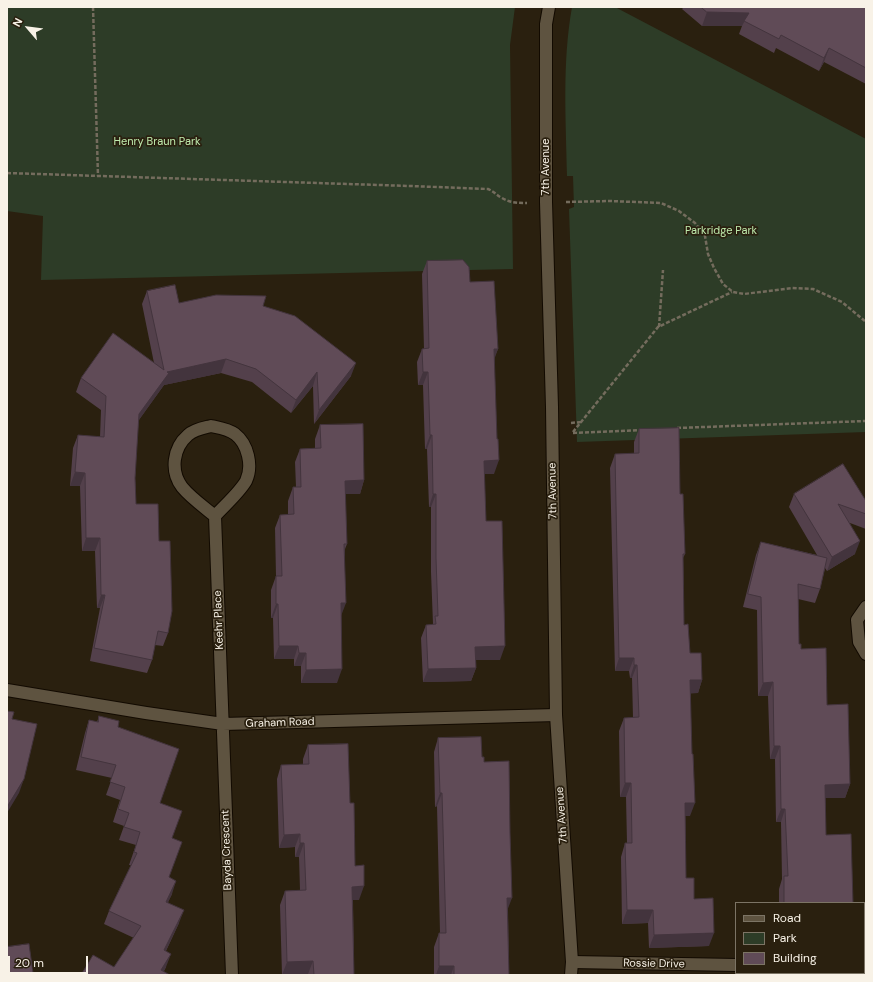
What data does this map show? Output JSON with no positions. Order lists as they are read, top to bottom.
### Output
{
  "streets": {
    "street": [
      "7th Avenue",
      "Keehr Place",
      "Graham Road",
      "Bayda Crescent",
      "Rossie Drive"
    ]
  },
  "crossings": [
    ["7th Avenue", "Graham Road"],
    ["7th Avenue", "Rossie Drive"],
    ["Keehr Place", "Graham Road"],
    ["Keehr Place", "Bayda Crescent"],
    ["Graham Road", "Bayda Crescent"]
  ],
  "parks": ["Henry Braun Park", "Parkridge Park"],
  "legend": ["Road", "Park", "Building"],
  "scale_bar": "20 m",
  "north": "top left"
}
